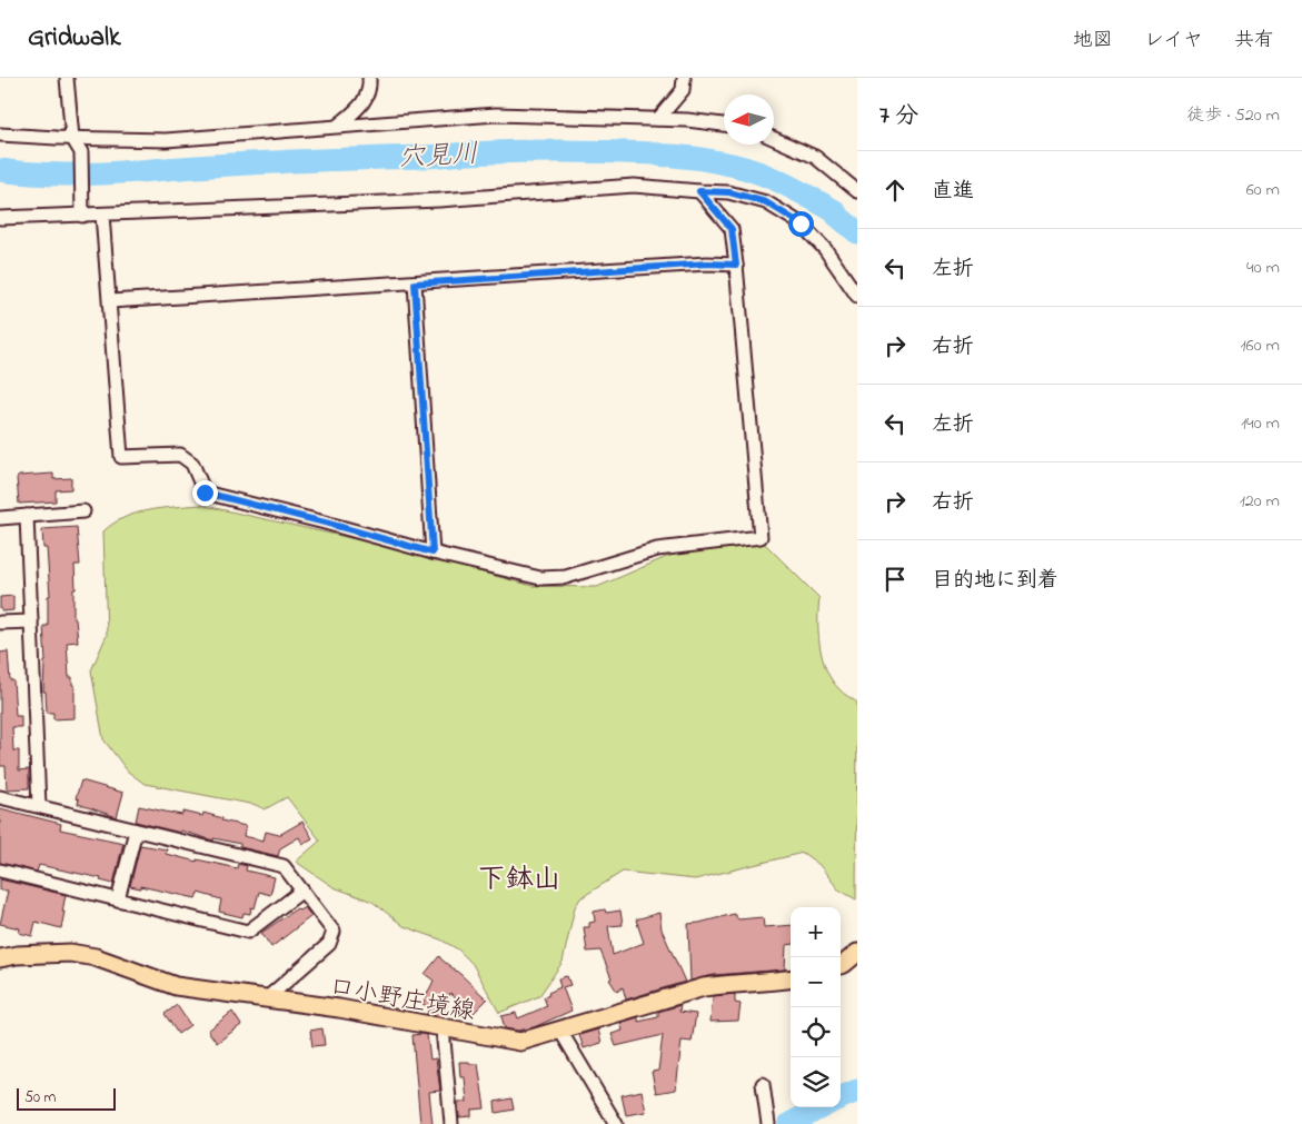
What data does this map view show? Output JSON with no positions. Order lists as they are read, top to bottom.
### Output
{
  "streets": {
    "main road": ["口小野庄境線"]
  },
  "districts": ["下鉢山"],
  "water": ["穴見川"],
  "scale_bar": "50 m",
  "north": "left",
  "page": {
    "header": "Gridwalk",
    "nav": ["地図", "レイヤ", "共有"],
    "heading": ["7 分", "徒歩 · 520 m"],
    "list": [
      ["直進", "60 m"],
      ["左折", "40 m"],
      ["右折", "160 m"],
      ["左折", "140 m"],
      ["右折", "120 m"],
      "目的地に到着"
    ],
    "map_buttons": ["+", "−"],
    "scale": "50 m"
  }
}
